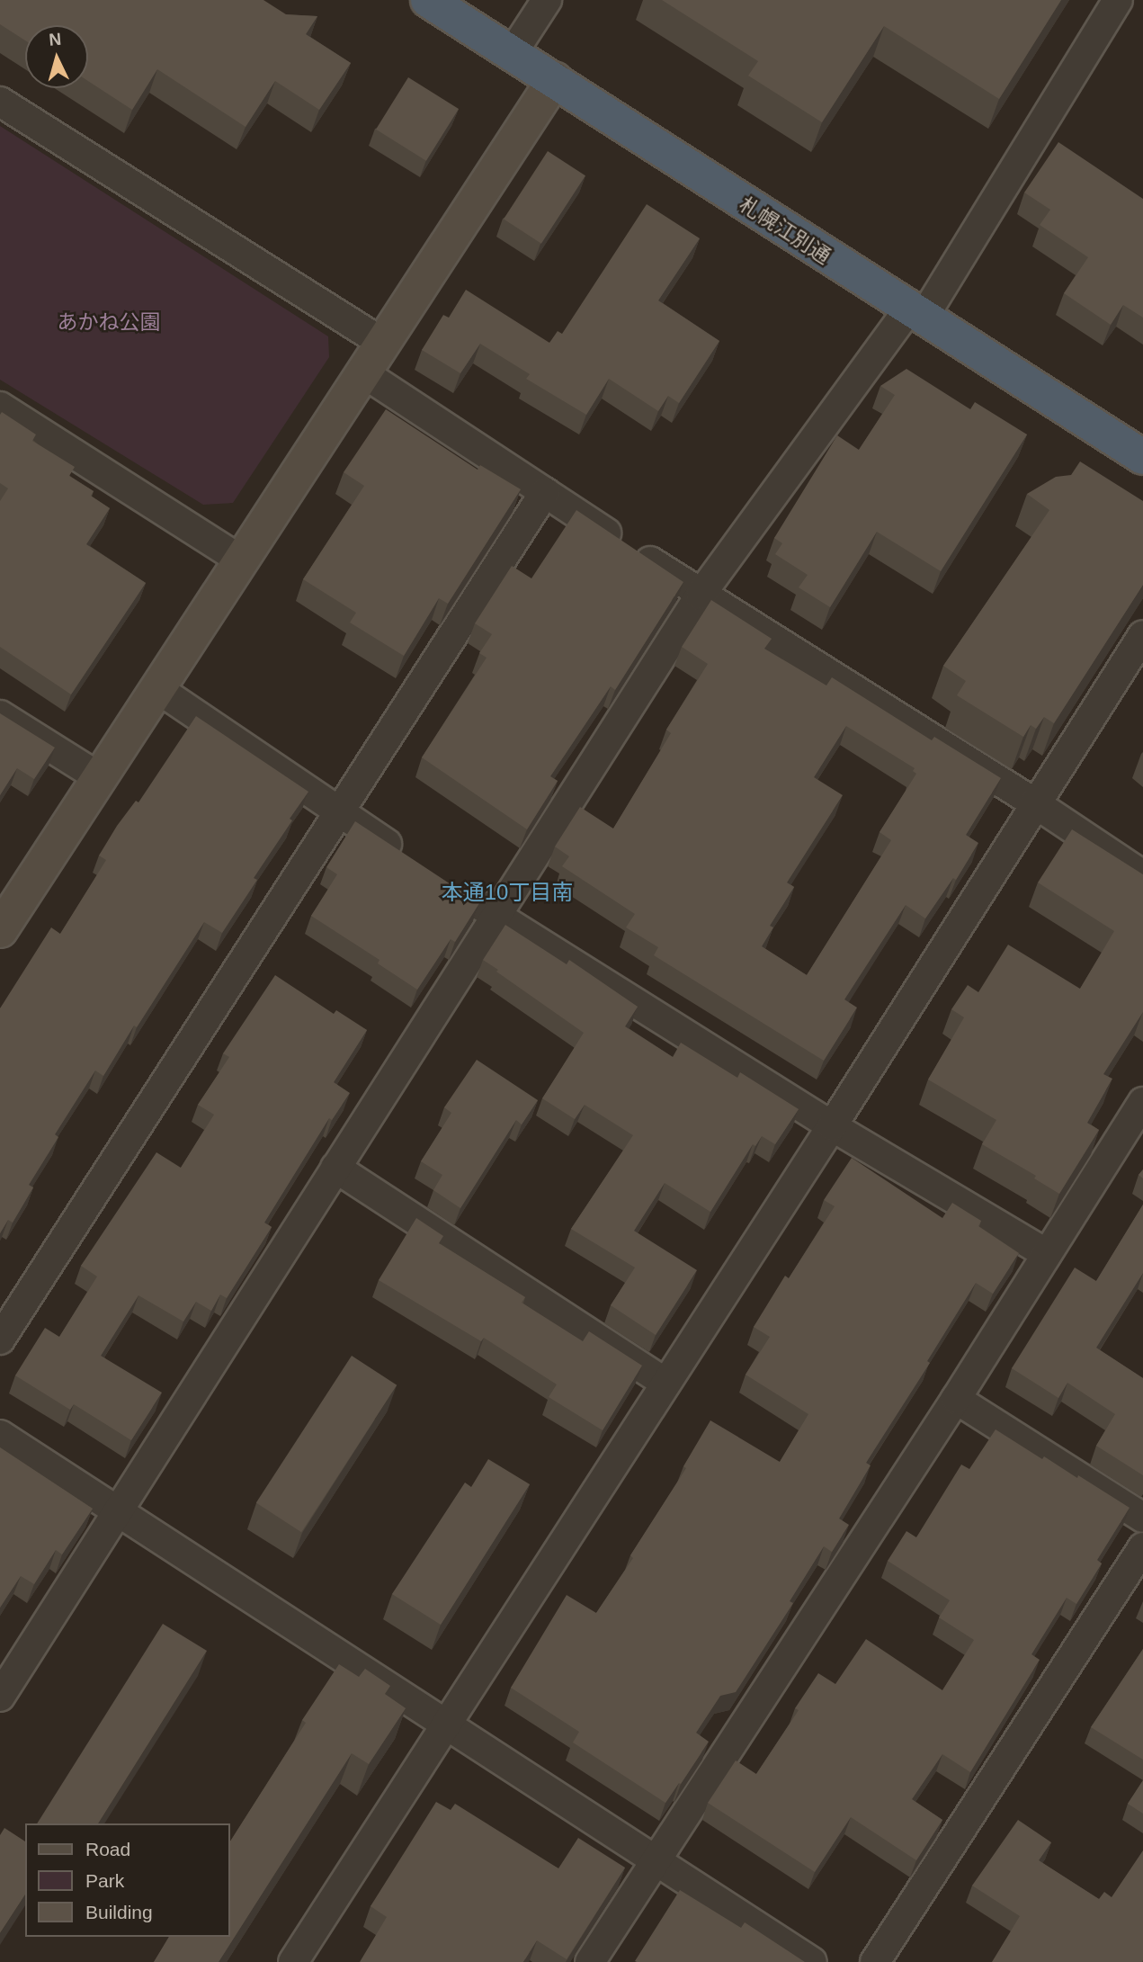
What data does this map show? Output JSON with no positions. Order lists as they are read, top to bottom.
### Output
{
  "streets": {
    "highway": ["札幌江別通"]
  },
  "districts": ["本通10丁目南"],
  "parks": ["あかね公園"],
  "legend": ["Road", "Park", "Building"],
  "north": "top"
}
